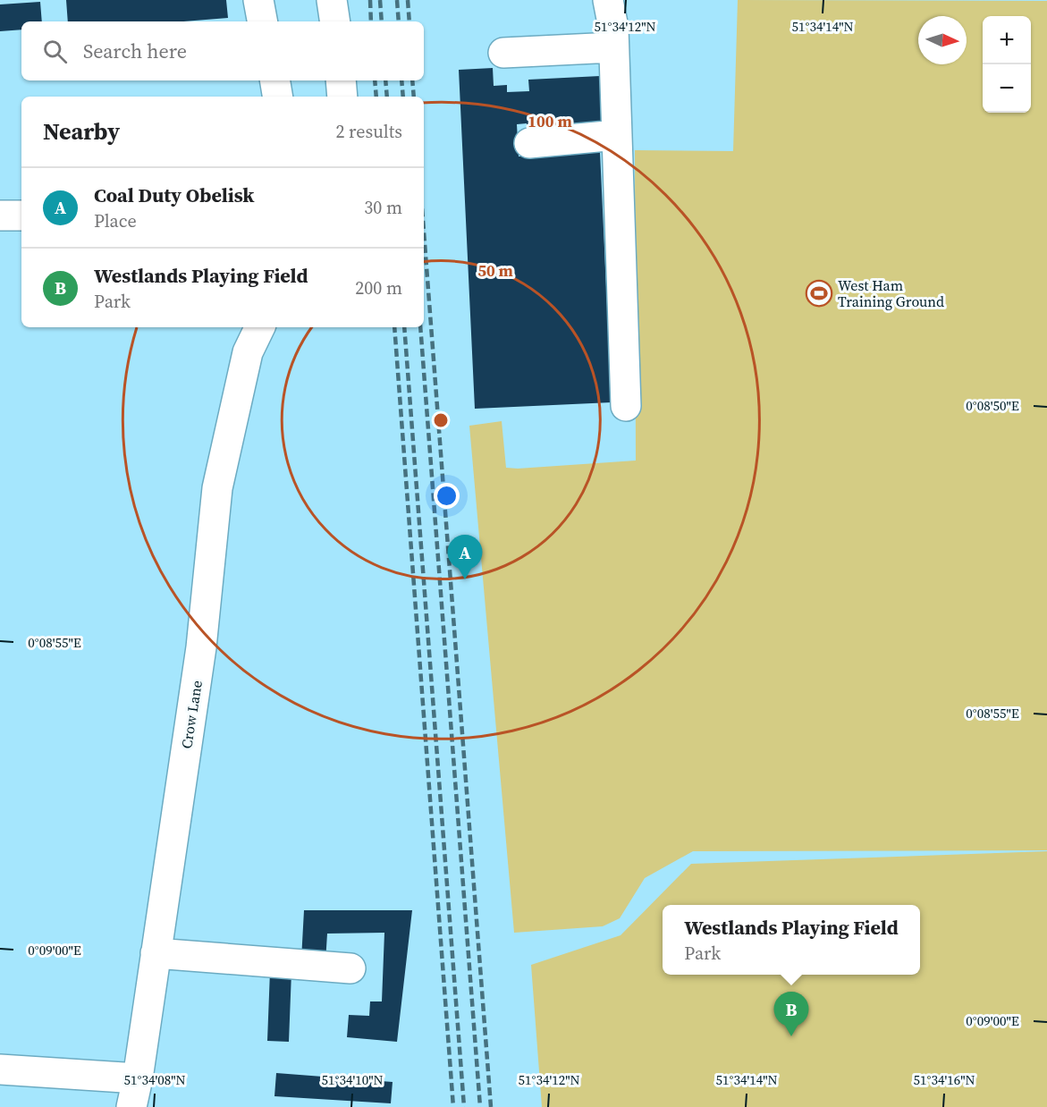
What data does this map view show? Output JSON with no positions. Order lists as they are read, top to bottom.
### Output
{
  "streets": {
    "street": ["Crow Lane"]
  },
  "places": {
    "sports": ["West Ham Training Ground"]
  },
  "north": "right",
  "page": {
    "map_buttons": ["+", "−"],
    "search": "Search here",
    "heading": ["Nearby", "2 results"],
    "list": [
      {
        "mark": "A",
        "name": "Coal Duty Obelisk",
        "note": "Place",
        "value": "30 m"
      },
      {
        "mark": "B",
        "name": "Westlands Playing Field",
        "note": "Park",
        "value": "200 m"
      }
    ],
    "pins": ["A", "B"],
    "popup": ["Westlands Playing Field", "Park"]
  },
  "coordinates": [
    "51°34'12\"N",
    "51°34'14\"N",
    "0°08'50\"E",
    "0°08'55\"E",
    "0°09'00\"E",
    "51°34'08\"N",
    "51°34'10\"N",
    "51°34'16\"N"
  ],
  "rings": ["100 m", "50 m"]
}
